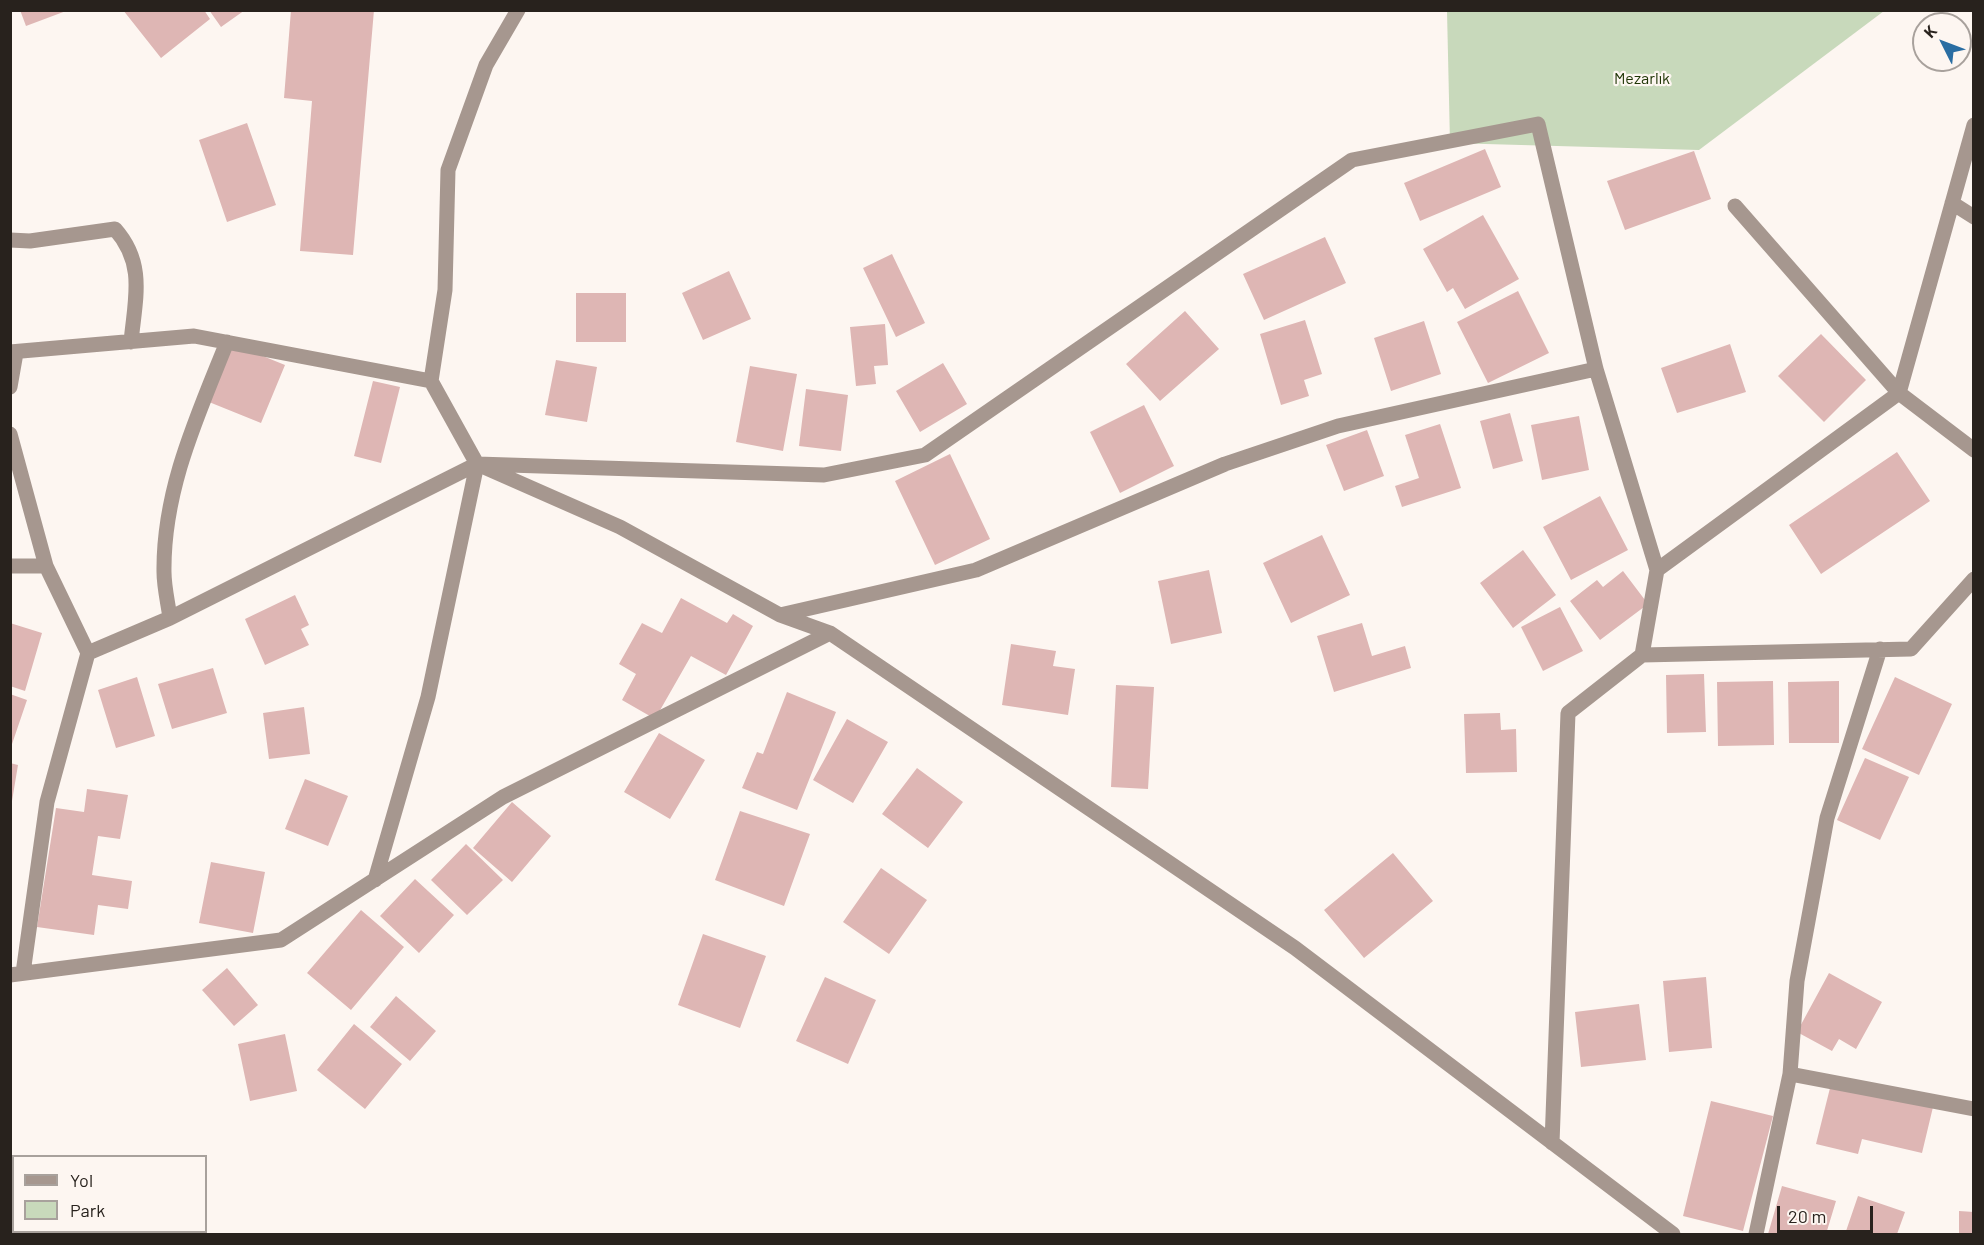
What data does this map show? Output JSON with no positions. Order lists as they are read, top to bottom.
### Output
{
  "parks": ["Mezarlık"],
  "legend": ["Yol", "Park"],
  "scale_bar": "20 m",
  "north": "top left"
}
